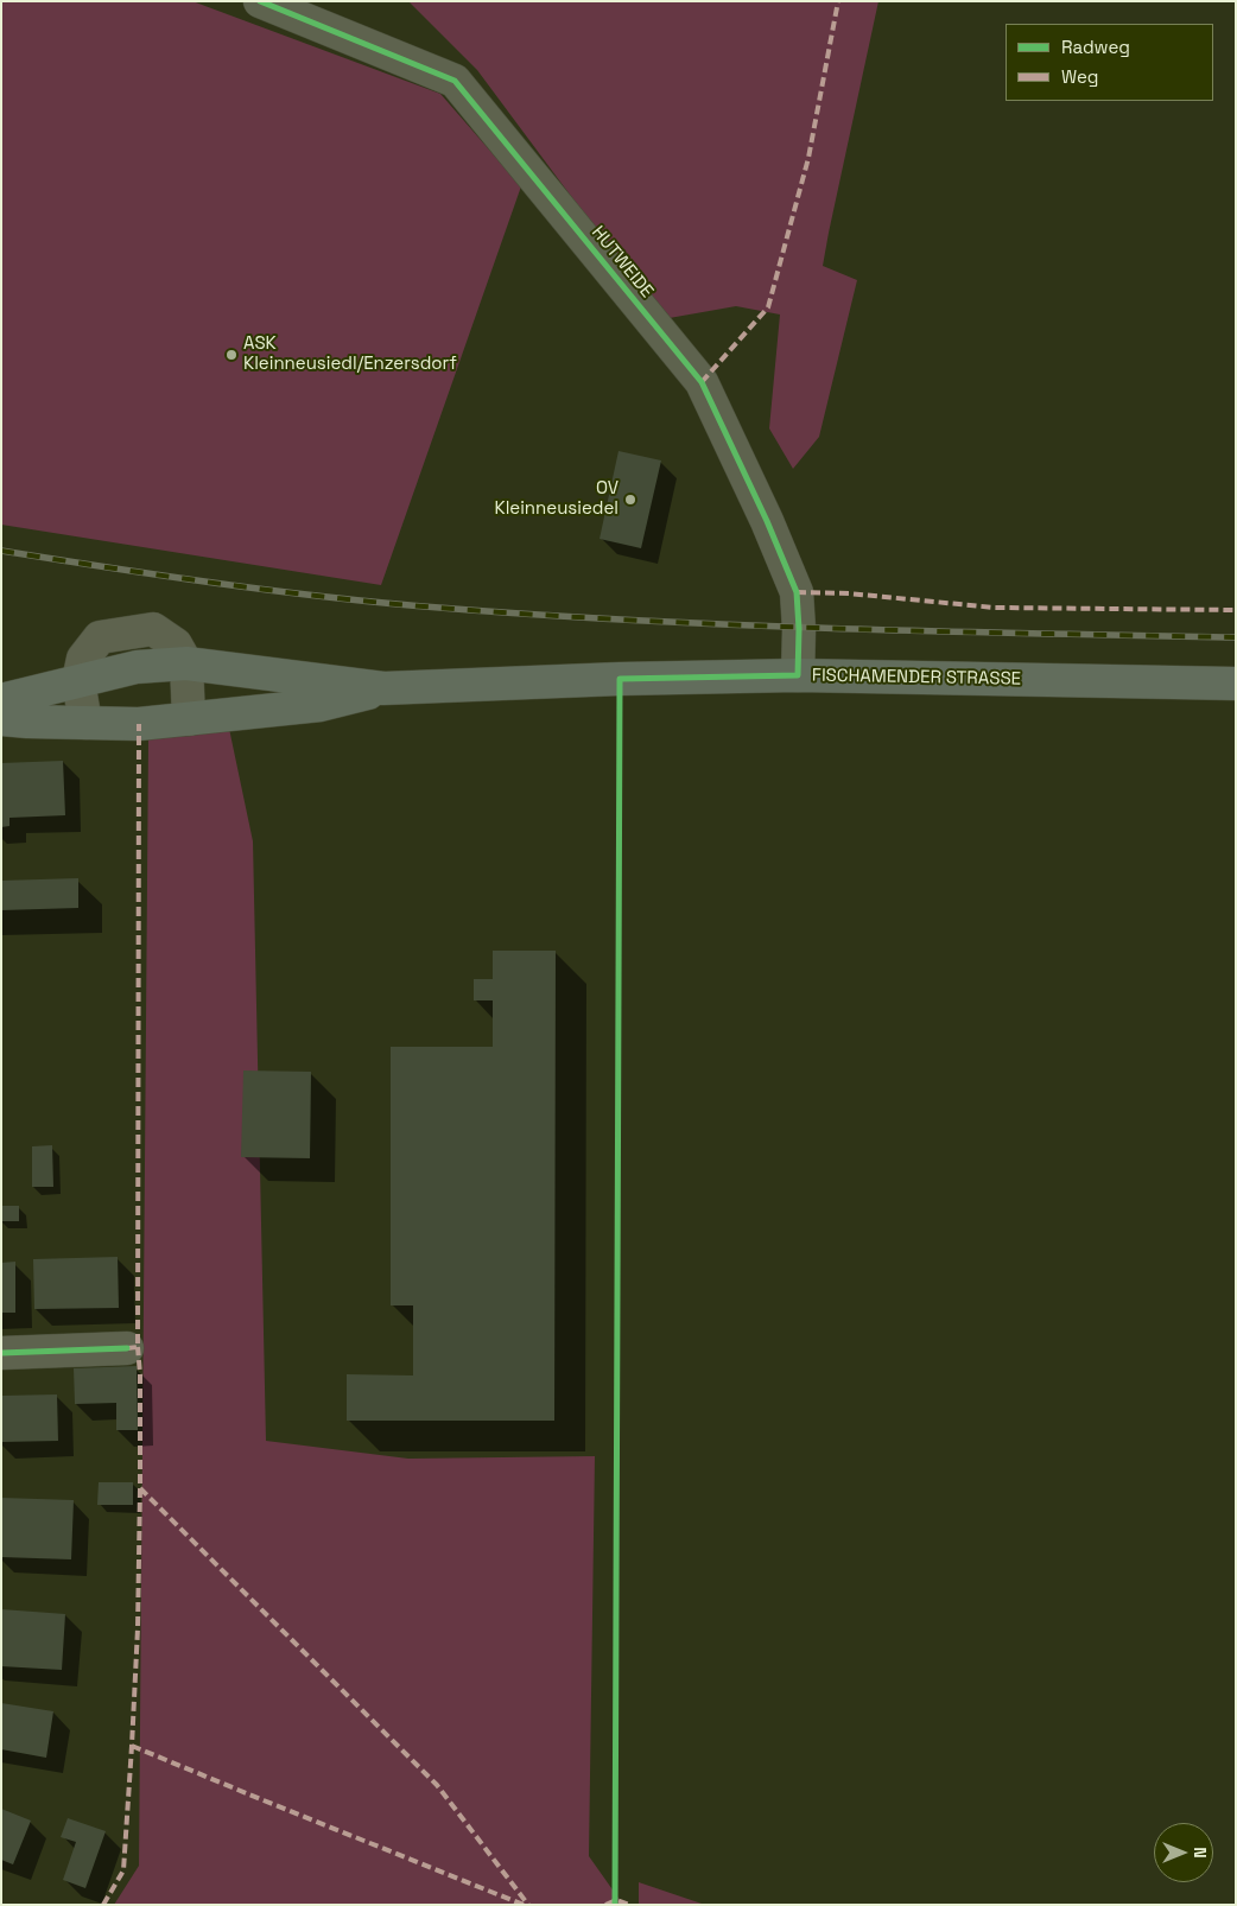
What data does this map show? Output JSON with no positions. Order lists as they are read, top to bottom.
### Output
{
  "streets": {
    "main road": ["FISCHAMENDER STRASSE"],
    "street": ["HUTWEIDE"]
  },
  "crossings": [
    ["HUTWEIDE", "FISCHAMENDER STRASSE"]
  ],
  "places": ["ASK Kleinneusiedl/Enzersdorf", "OV Kleinneusiedel"],
  "legend": ["Radweg", "Weg"],
  "north": "right"
}
